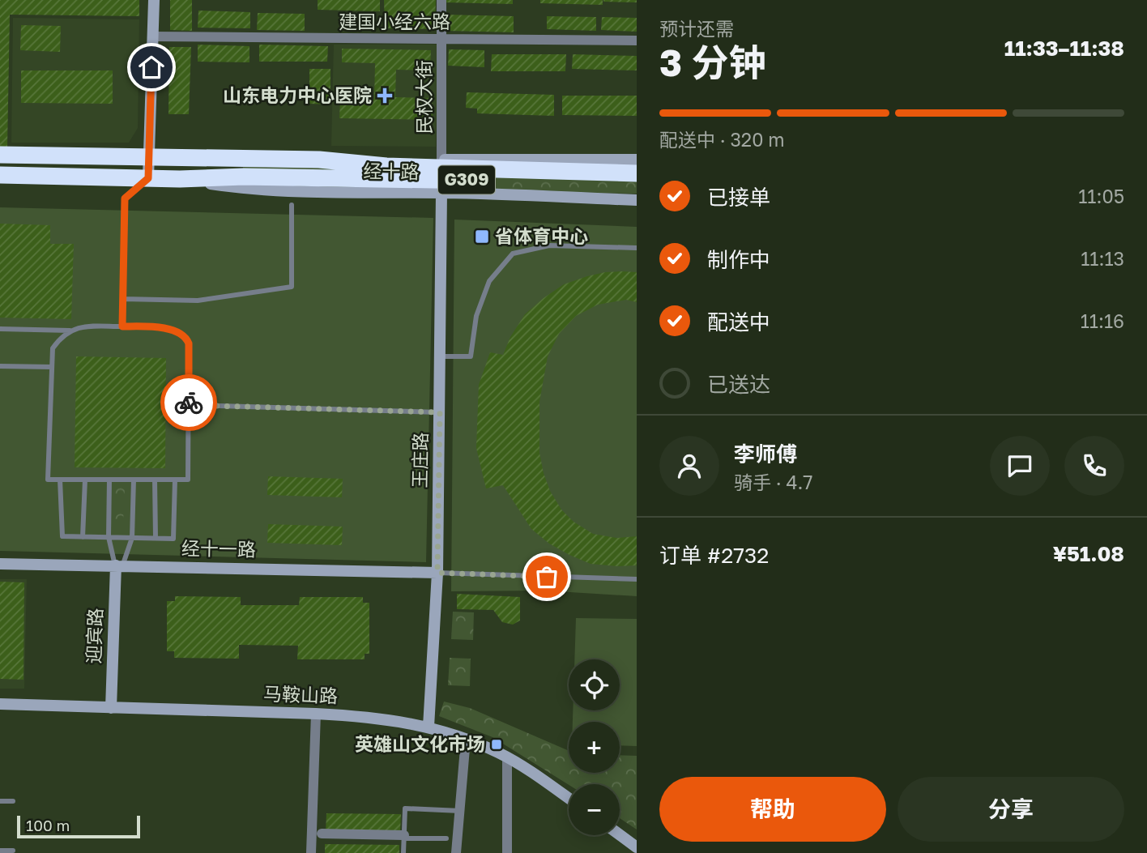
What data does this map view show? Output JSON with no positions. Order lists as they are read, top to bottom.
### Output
{
  "streets": {
    "highway": ["经十路", "G309"],
    "main road": [
      "王庄路",
      "经十一路",
      "迎宾路",
      "马鞍山路"
    ],
    "street": ["建国小经六路", "民权大街"]
  },
  "crossings": [
    ["建国小经六路", "民权大街"],
    ["民权大街", "经十路"],
    ["经十路", "王庄路"],
    ["王庄路", "经十一路"],
    ["王庄路", "马鞍山路"],
    ["经十一路", "迎宾路"],
    ["迎宾路", "马鞍山路"]
  ],
  "places": {
    "health": ["山东电力中心医院"],
    "transit": ["省体育中心", "英雄山文化市场"]
  },
  "scale_bar": "100 m",
  "page": {
    "heading": ["3 分钟", "预计还需", "11:33–11:38"],
    "panel": [
      "李师傅",
      "骑手 · 4.7",
      "订单 #2732",
      "¥51.08"
    ],
    "bar": "配送中 · 320 m",
    "list": [
      ["已接单", "11:05"],
      ["制作中", "11:13"],
      ["配送中", "11:16"],
      "已送达"
    ],
    "map_buttons": ["+", "−"],
    "buttons": ["帮助", "分享"],
    "scale": "100 m"
  }
}
